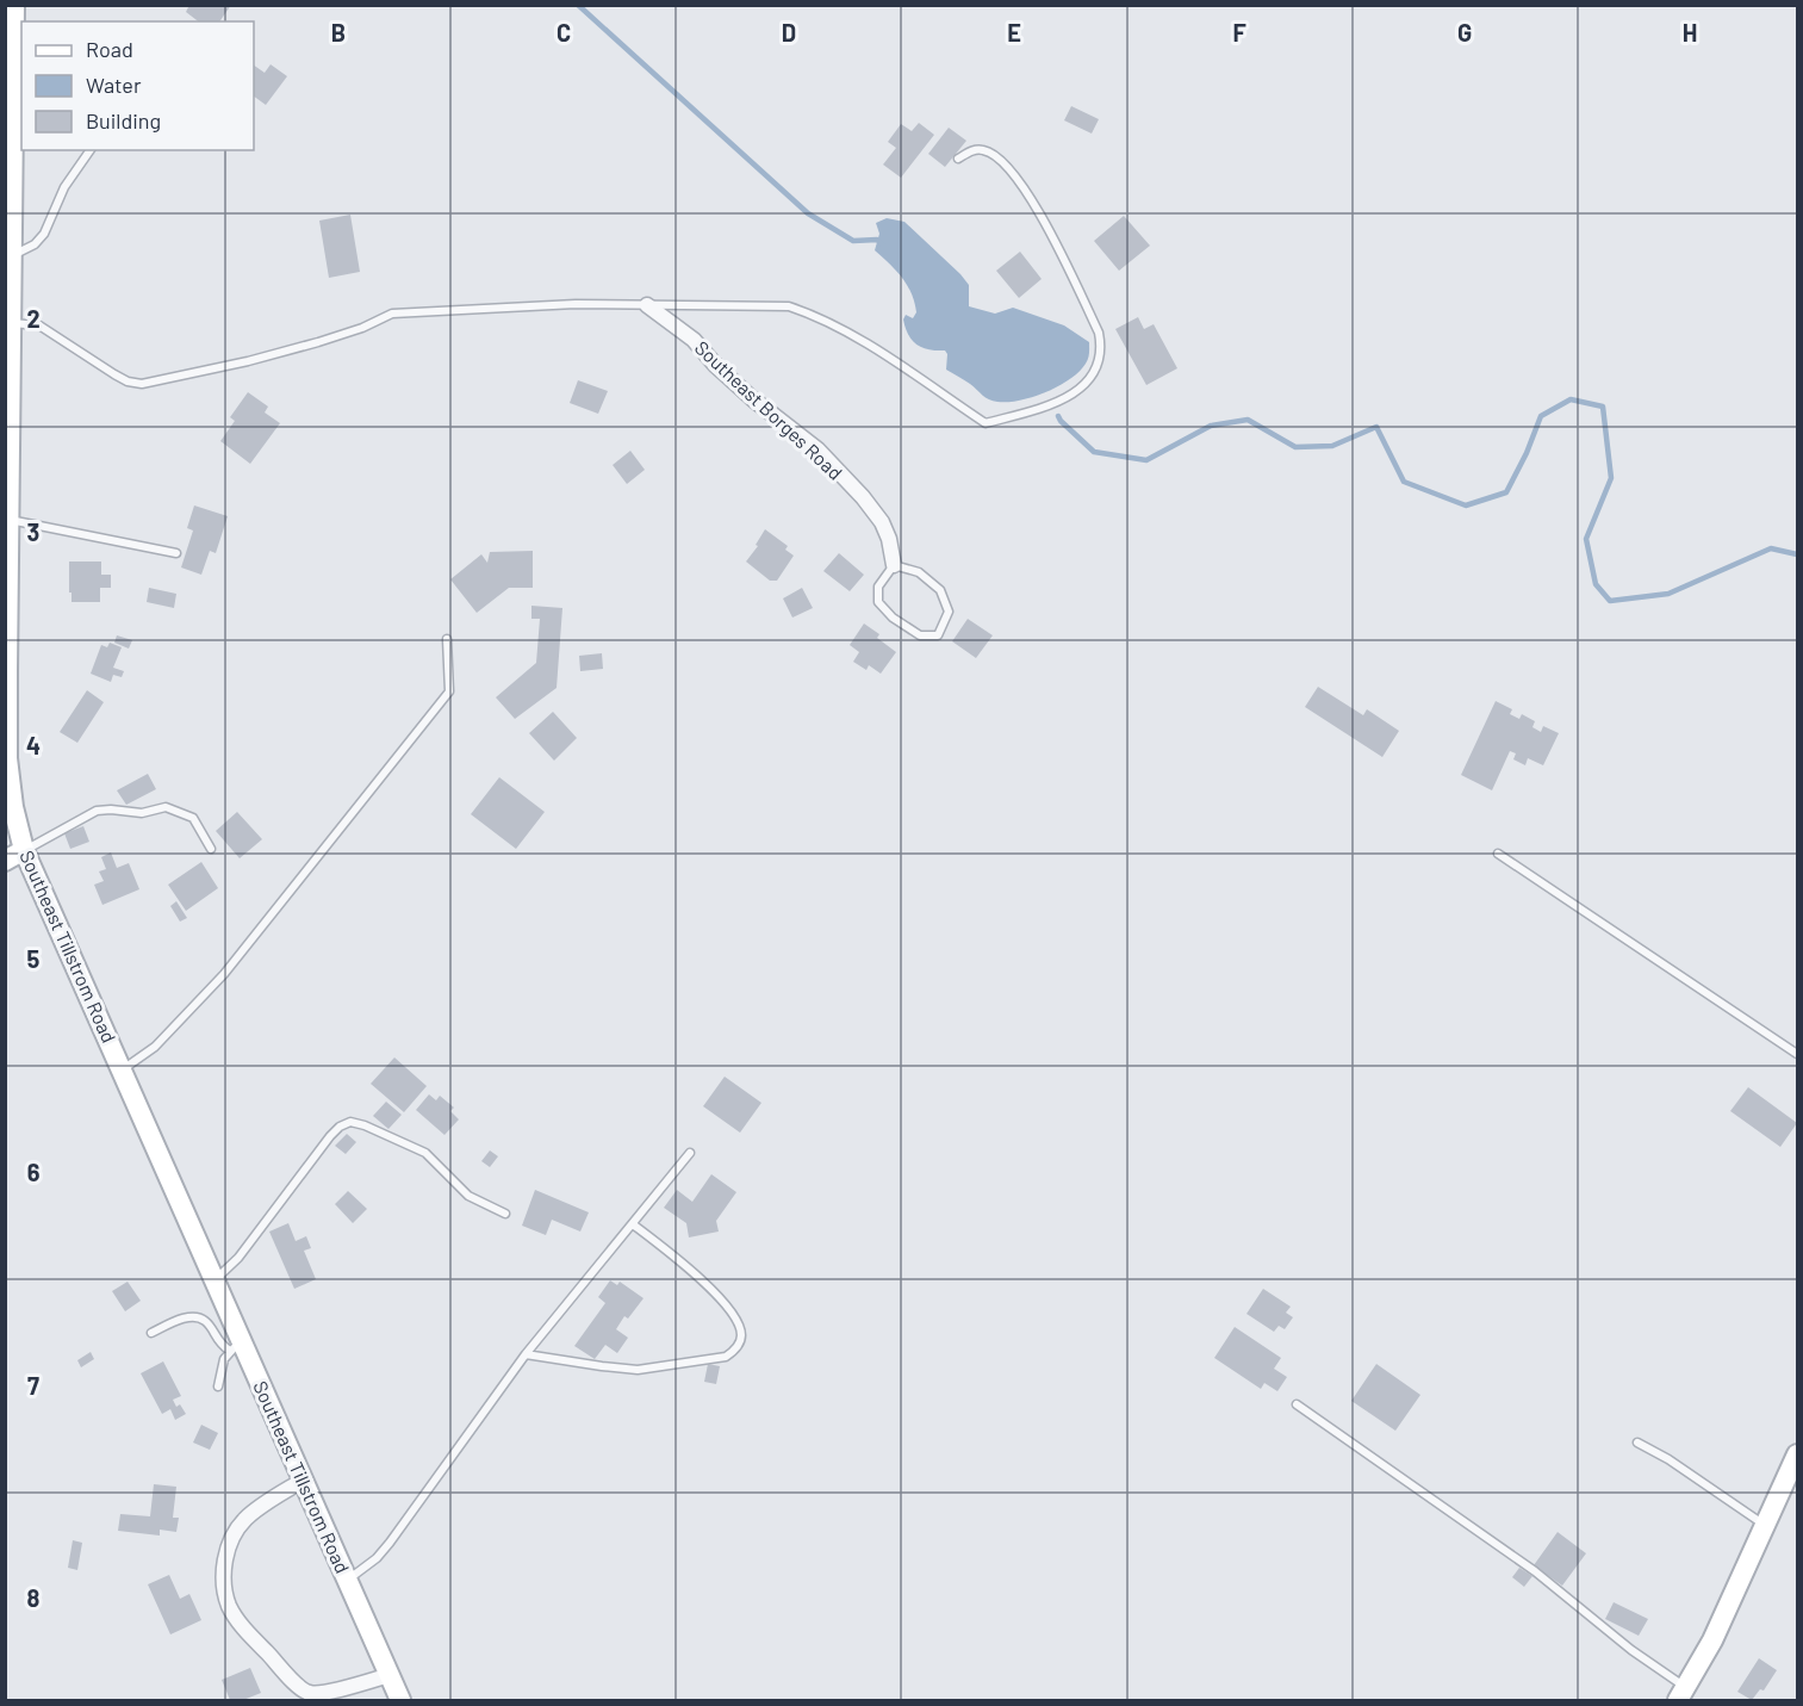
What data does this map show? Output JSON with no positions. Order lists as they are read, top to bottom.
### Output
{
  "streets": {
    "main road": ["Southeast Tillstrom Road"],
    "street": ["Southeast Borges Road"]
  },
  "legend": ["Road", "Water", "Building"],
  "grid": {
    "columns": [
      "B",
      "C",
      "D",
      "E",
      "F",
      "G",
      "H"
    ],
    "rows": [
      "2",
      "3",
      "4",
      "5",
      "6",
      "7",
      "8"
    ]
  }
}
